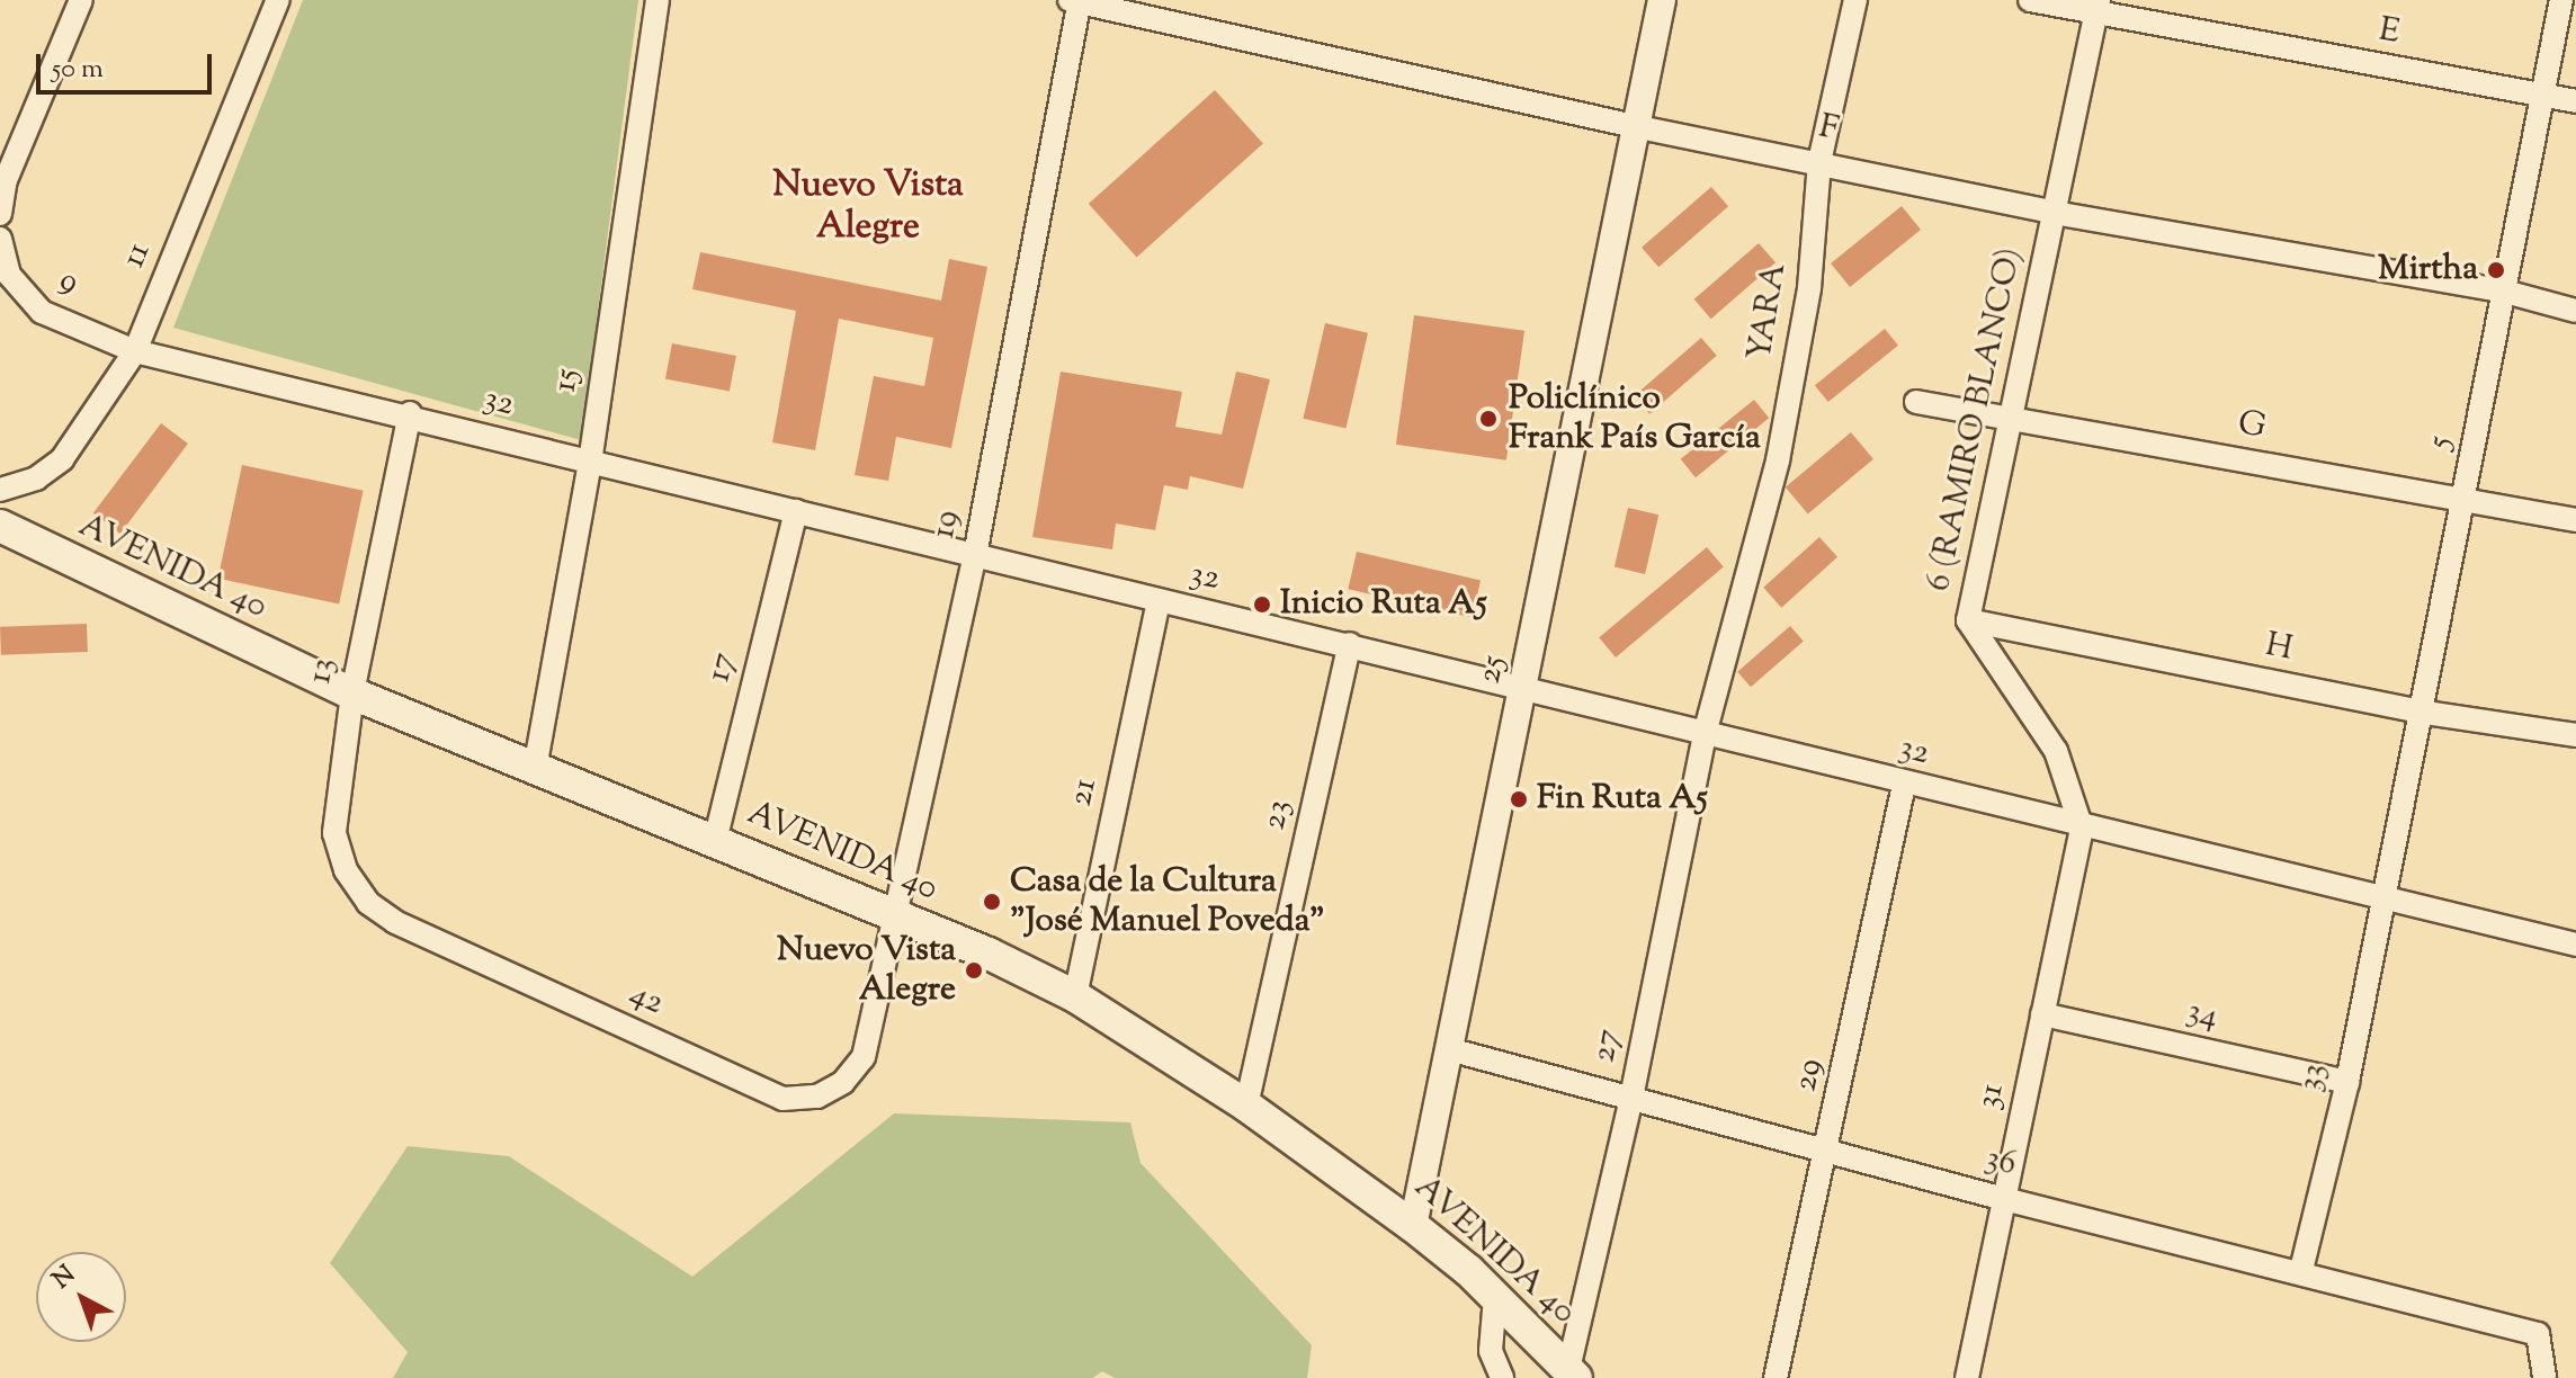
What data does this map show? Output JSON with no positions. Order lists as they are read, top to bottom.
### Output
{
  "streets": {
    "main road": ["AVENIDA 40"],
    "street": [
      "E",
      "F",
      "11",
      "9",
      "YARA",
      "15",
      "32",
      "6 (RAMIRO BLANCO)",
      "G",
      "5",
      "19",
      "H",
      "17",
      "25",
      "13",
      "21",
      "23",
      "42",
      "34",
      "27",
      "29",
      "33",
      "31",
      "36"
    ]
  },
  "crossings": [
    ["E", "6 (RAMIRO BLANCO)"],
    ["E", "5"],
    ["F", "YARA"],
    ["F", "6 (RAMIRO BLANCO)"],
    ["F", "5"],
    ["F", "19"],
    ["F", "25"],
    ["11", "9"],
    ["11", "32"],
    ["9", "32"],
    ["YARA", "32"],
    ["YARA", "27"],
    ["15", "32"],
    ["15", "AVENIDA 40"],
    ["32", "6 (RAMIRO BLANCO)"],
    ["32", "5"],
    ["32", "19"],
    ["32", "17"],
    ["32", "25"],
    ["32", "13"],
    ["32", "21"],
    ["32", "23"],
    ["32", "27"],
    ["32", "29"],
    ["32", "33"],
    ["32", "31"],
    ["6 (RAMIRO BLANCO)", "G"],
    ["6 (RAMIRO BLANCO)", "H"],
    ["6 (RAMIRO BLANCO)", "31"],
    ["G", "5"],
    ["5", "H"],
    ["5", "33"],
    ["19", "AVENIDA 40"],
    ["19", "42"],
    ["AVENIDA 40", "17"],
    ["AVENIDA 40", "25"],
    ["AVENIDA 40", "13"],
    ["AVENIDA 40", "21"],
    ["AVENIDA 40", "23"],
    ["AVENIDA 40", "27"],
    ["25", "36"],
    ["13", "42"],
    ["34", "33"],
    ["34", "31"],
    ["27", "36"],
    ["29", "36"],
    ["33", "36"],
    ["31", "36"]
  ],
  "districts": ["Nuevo Vista Alegre"],
  "places": [
    "Mirtha",
    "Policlínico Frank País García",
    "Inicio Ruta A5",
    "Fin Ruta A5",
    "Casa de la Cultura \"José Manuel Poveda\"",
    "Nuevo Vista Alegre"
  ],
  "scale_bar": "50 m",
  "north": "top left"
}
